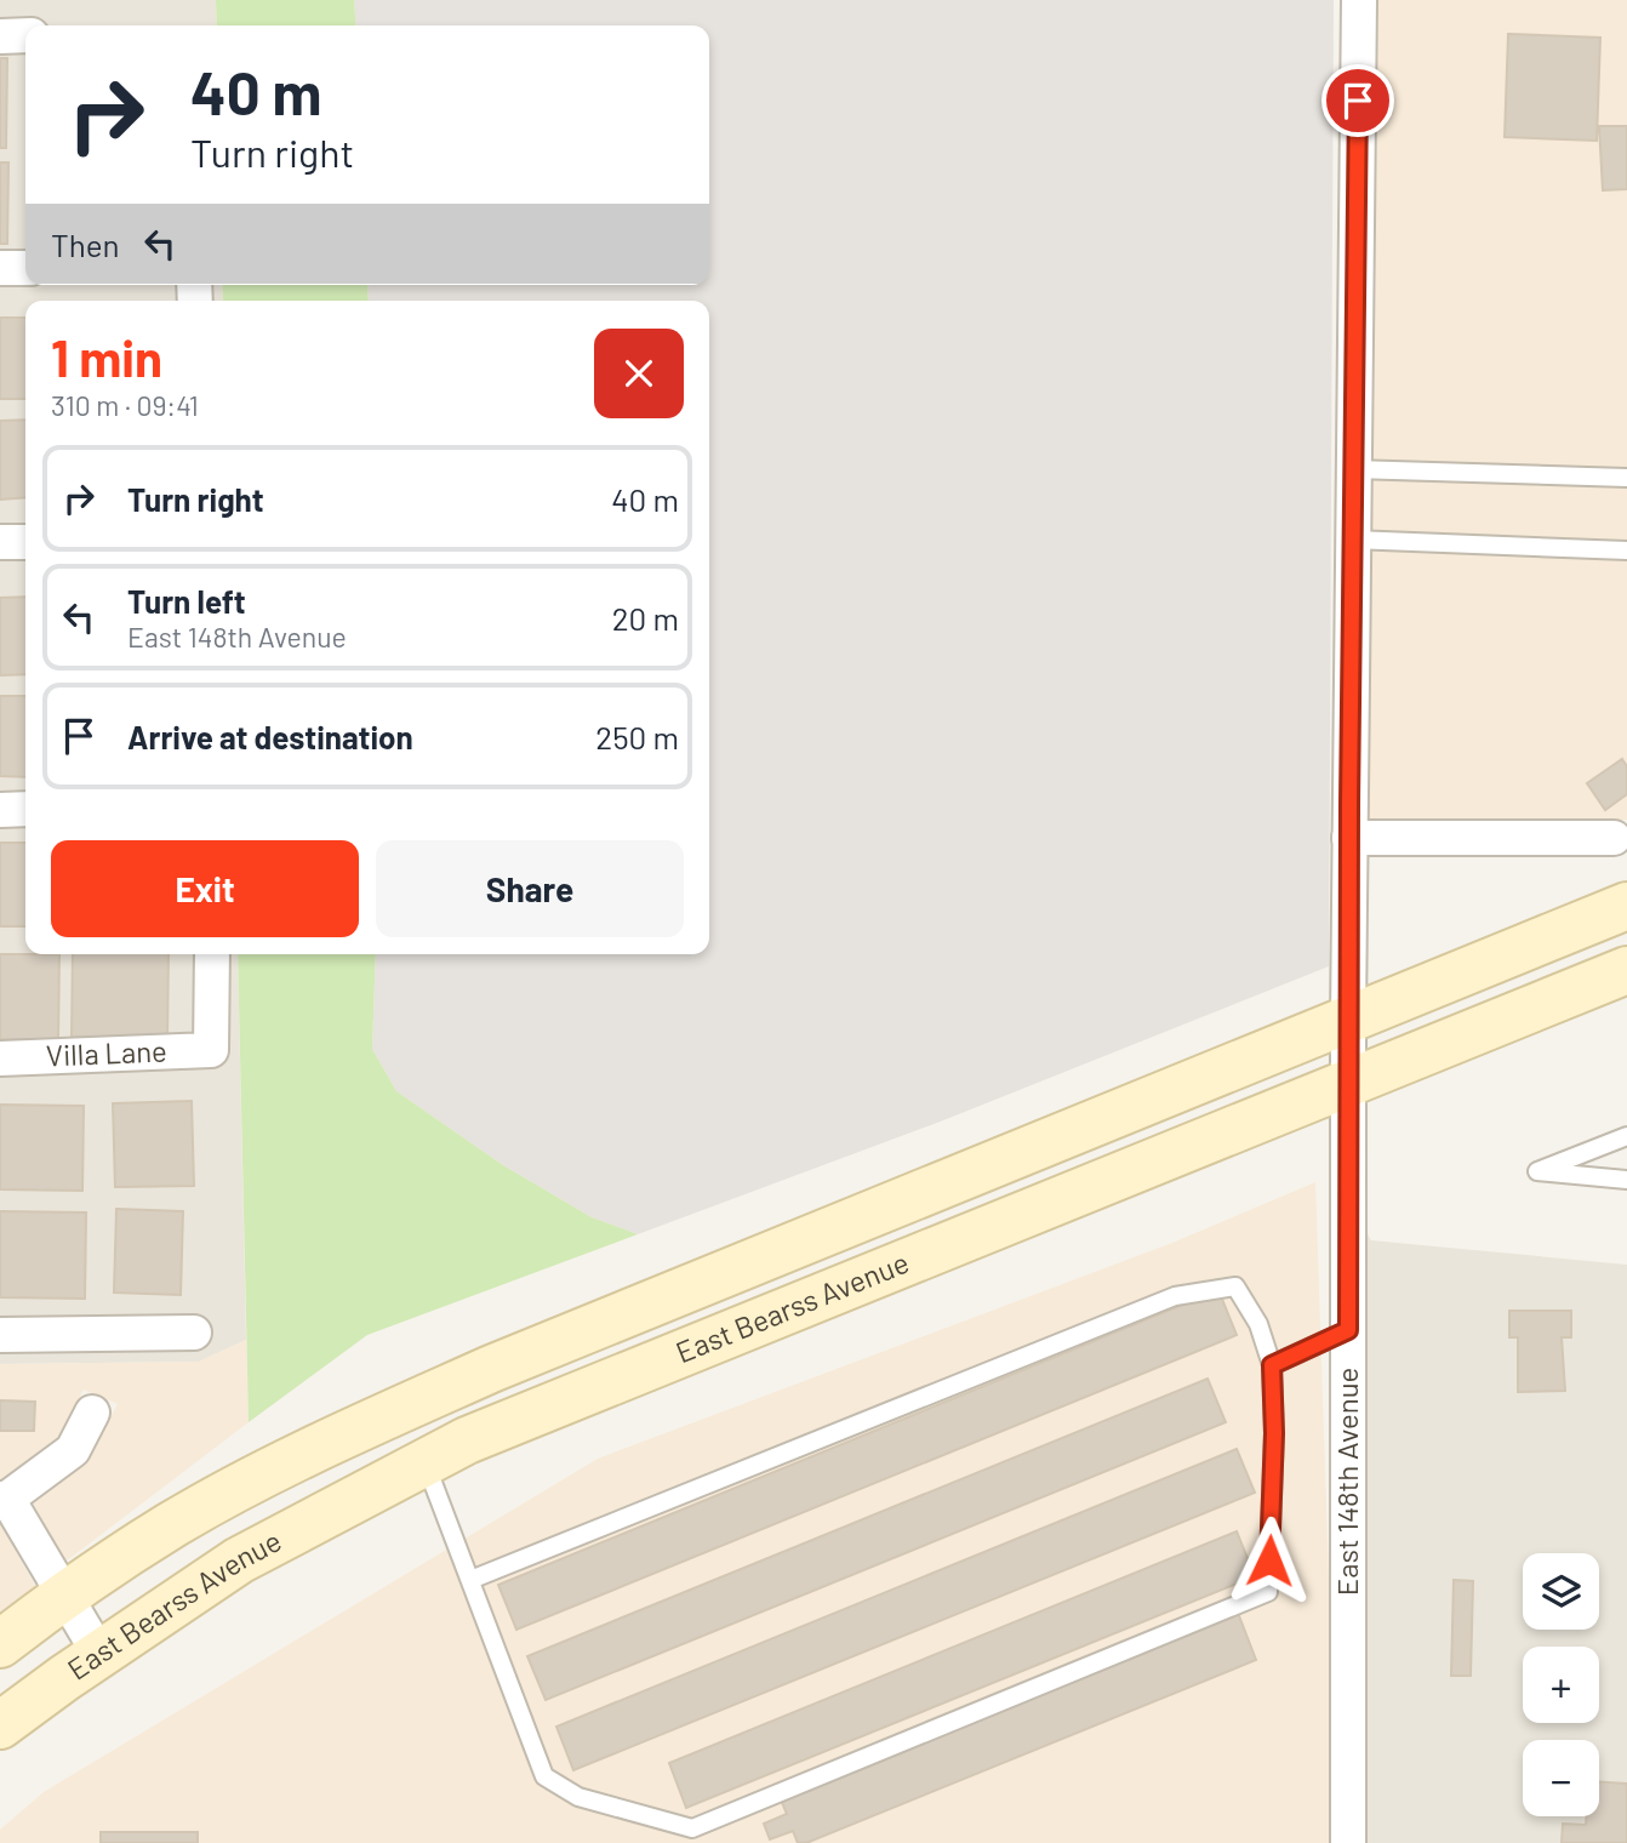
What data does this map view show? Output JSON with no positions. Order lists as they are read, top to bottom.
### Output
{
  "streets": {
    "main road": ["East Bearss Avenue"],
    "street": ["Villa Lane", "East 148th Avenue"]
  },
  "crossings": [
    ["East Bearss Avenue", "East 148th Avenue"]
  ],
  "page": {
    "turn": ["40 m", "Turn right"],
    "then": "Then",
    "heading": ["1 min", "310 m · 09:41"],
    "list": [
      {
        "name": "Turn right",
        "value": "40 m"
      },
      {
        "name": "Turn left",
        "note": "East 148th Avenue",
        "value": "20 m"
      },
      {
        "name": "Arrive at destination",
        "value": "250 m"
      }
    ],
    "buttons": ["Exit", "Share"],
    "map_buttons": ["+", "−"]
  }
}
